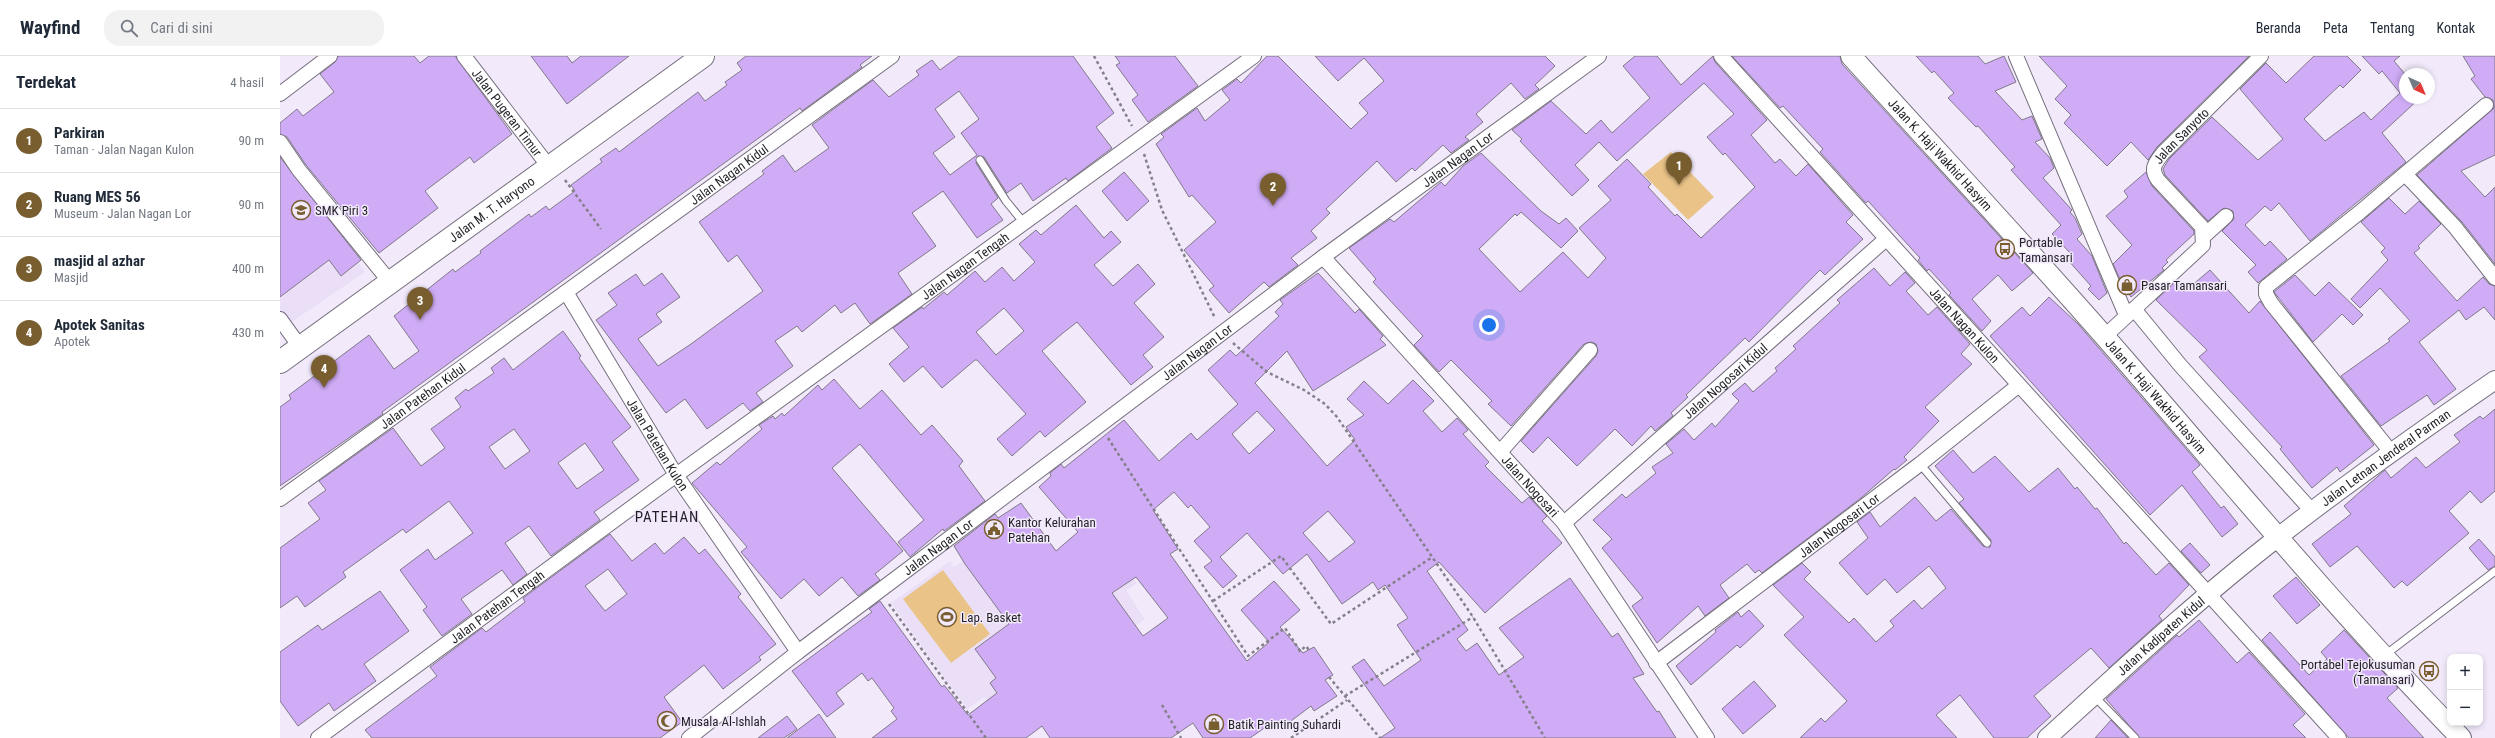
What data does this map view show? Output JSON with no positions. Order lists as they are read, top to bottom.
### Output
{
  "streets": {
    "main road": ["Jalan K. Haji Wakhid Hasyim", "Jalan M. T. Haryono"],
    "street": [
      "Jalan Pugeran Timur",
      "Jalan Sanyoto",
      "Jalan Nagan Lor",
      "Jalan Nagan Kidul",
      "Jalan Nagan Tengah",
      "Jalan Nagan Kulon",
      "Jalan Nogosari Kidul",
      "Jalan Patehan Kidul",
      "Jalan Patehan Kulon",
      "Jalan Letnan Jenderal Parman",
      "Jalan Nogosari",
      "Jalan Nogosari Lor",
      "Jalan Patehan Tengah",
      "Jalan Kadipaten Kidul"
    ]
  },
  "crossings": [
    ["Jalan Pugeran Timur", "Jalan M. T. Haryono"],
    ["Jalan K. Haji Wakhid Hasyim", "Jalan Letnan Jenderal Parman"],
    ["Jalan K. Haji Wakhid Hasyim", "Jalan Kadipaten Kidul"],
    ["Jalan Nagan Lor", "Jalan Patehan Kulon"],
    ["Jalan Nagan Lor", "Jalan Nogosari"],
    ["Jalan Nagan Kidul", "Jalan Patehan Kidul"],
    ["Jalan Nagan Kidul", "Jalan Patehan Kulon"],
    ["Jalan Nagan Tengah", "Jalan Patehan Kulon"],
    ["Jalan Nagan Tengah", "Jalan Patehan Tengah"],
    ["Jalan Nagan Kulon", "Jalan Nogosari Kidul"],
    ["Jalan Nagan Kulon", "Jalan Nogosari Lor"],
    ["Jalan Nagan Kulon", "Jalan Kadipaten Kidul"],
    ["Jalan Nogosari Kidul", "Jalan Nogosari"],
    ["Jalan Patehan Kidul", "Jalan Patehan Kulon"],
    ["Jalan Patehan Kulon", "Jalan Patehan Tengah"],
    ["Jalan Letnan Jenderal Parman", "Jalan Kadipaten Kidul"],
    ["Jalan Nogosari", "Jalan Nogosari Lor"]
  ],
  "districts": ["PATEHAN"],
  "places": {
    "school or university": ["SMK Piri 3"],
    "bus stop": ["Portable Tamansari", "Portabel Tejokusuman (Tamansari)"],
    "shop": ["Pasar Tamansari", "Batik Painting Suhardi"],
    "public building": ["Kantor Kelurahan Patehan"],
    "sports": ["Lap. Basket"],
    "mosque": ["Musala Al-Ishlah"]
  },
  "north": "bottom right",
  "page": {
    "header": "Wayfind",
    "search": "Cari di sini",
    "nav": [
      "Beranda",
      "Peta",
      "Tentang",
      "Kontak"
    ],
    "heading": ["Terdekat", "4 hasil"],
    "list": [
      {
        "mark": "1",
        "name": "Parkiran",
        "note": "Taman · Jalan Nagan Kulon",
        "value": "90 m"
      },
      {
        "mark": "2",
        "name": "Ruang MES 56",
        "note": "Museum · Jalan Nagan Lor",
        "value": "90 m"
      },
      {
        "mark": "3",
        "name": "masjid al azhar",
        "note": "Masjid",
        "value": "400 m"
      },
      {
        "mark": "4",
        "name": "Apotek Sanitas",
        "note": "Apotek",
        "value": "430 m"
      }
    ],
    "pins": [
      "1",
      "2",
      "3",
      "4"
    ],
    "map_buttons": ["+", "−"]
  }
}
